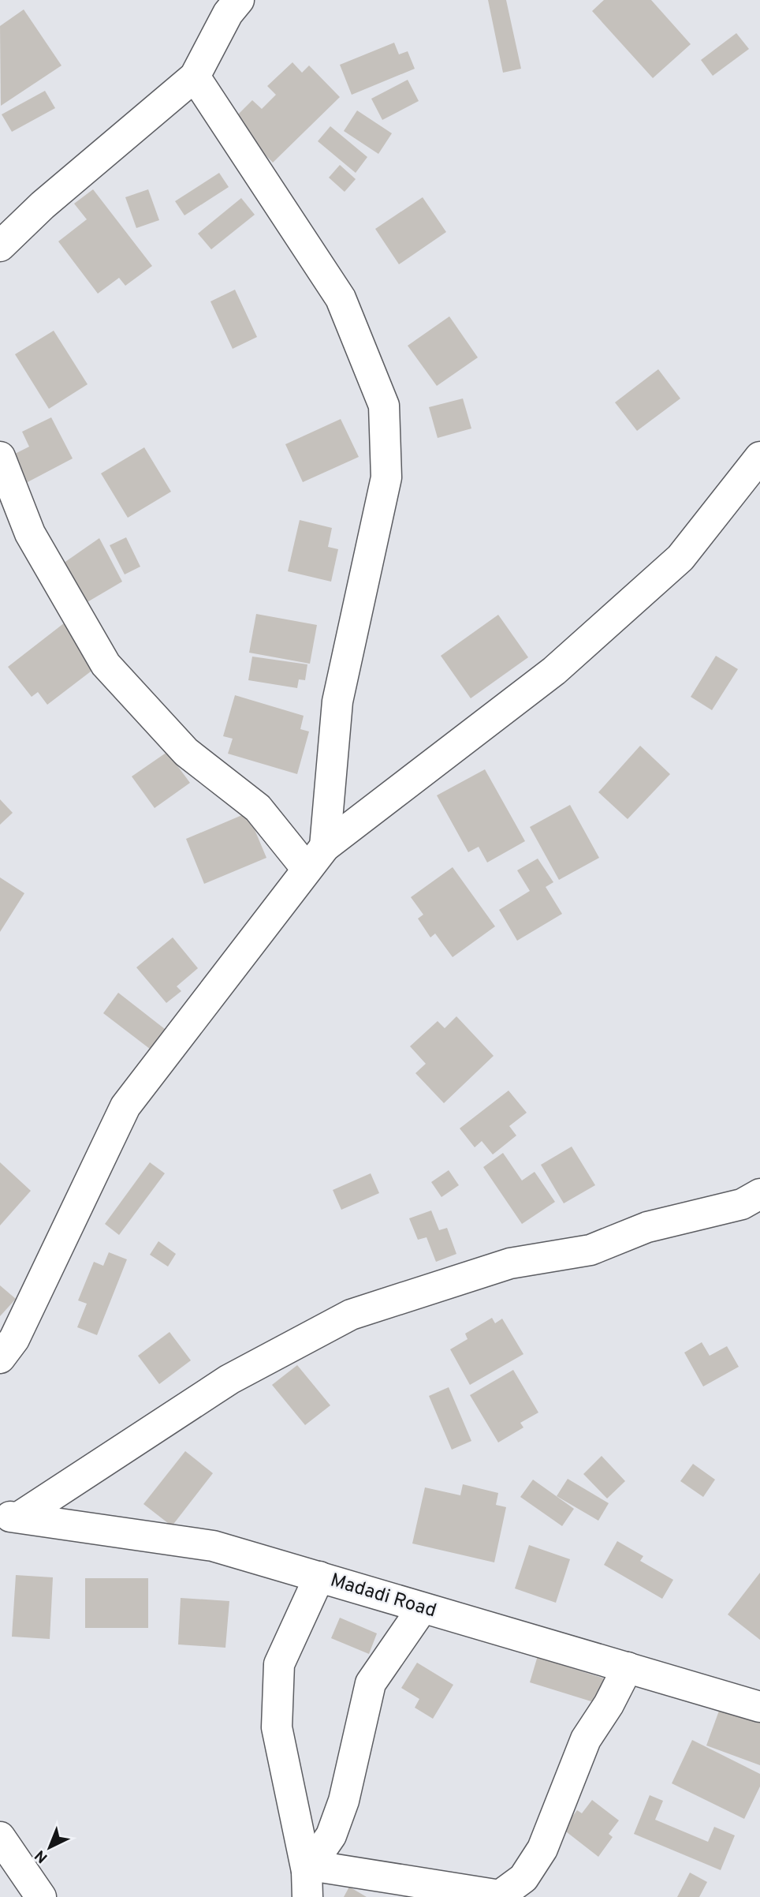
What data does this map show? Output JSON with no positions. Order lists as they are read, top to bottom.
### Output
{
  "streets": {
    "street": ["Madadi Road"]
  },
  "north": "bottom left"
}
